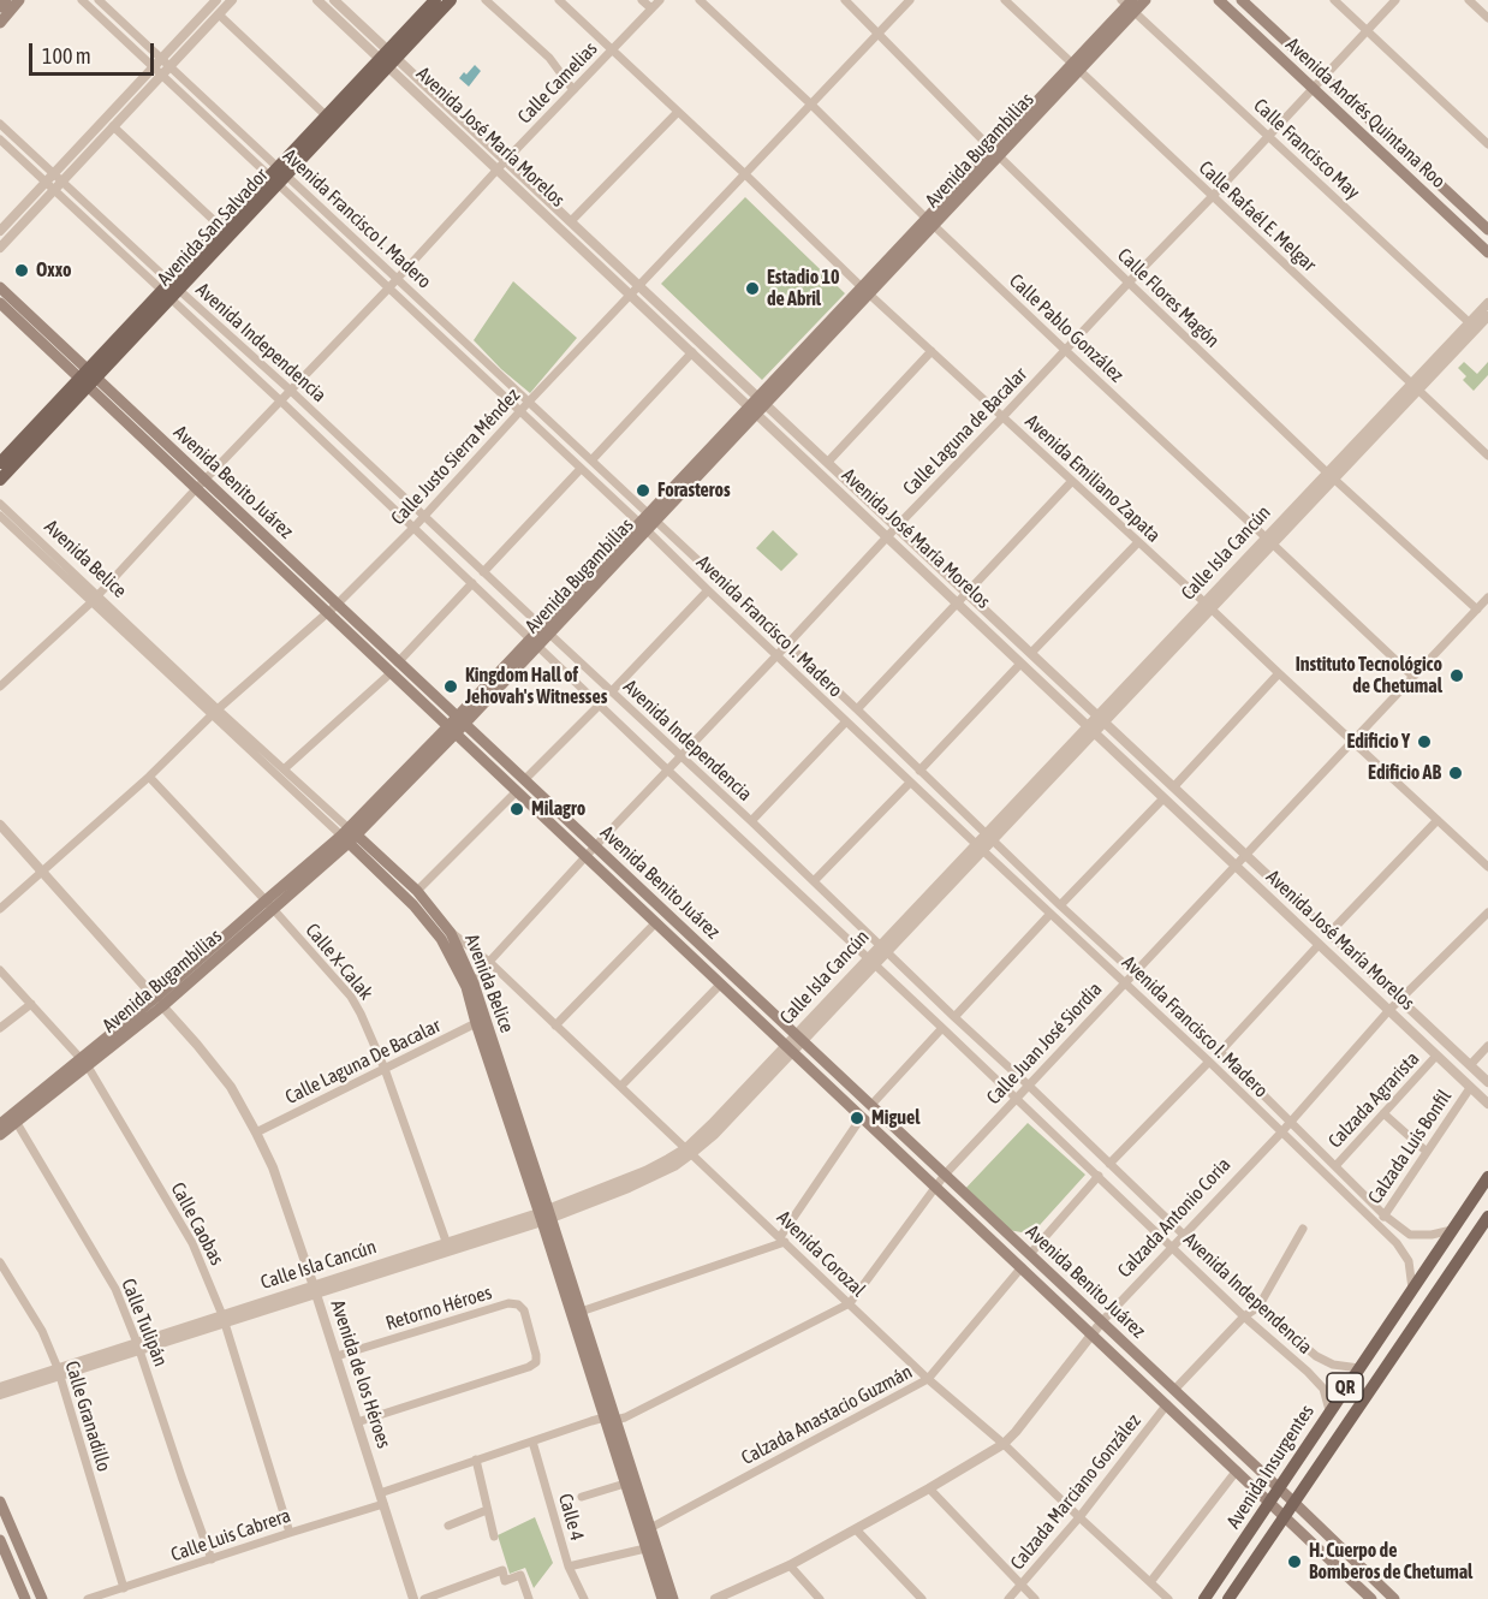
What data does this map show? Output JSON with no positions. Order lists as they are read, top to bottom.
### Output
{
  "streets": {
    "main road": [
      "Avenida Andrés Quintana Roo",
      "Avenida Bugambilias",
      "Avenida San Salvador",
      "Avenida Benito Juárez",
      "Avenida Belice",
      "QR",
      "Avenida Insurgentes"
    ],
    "street": [
      "Calle Camelias",
      "Avenida José María Morelos",
      "Calle Francisco May",
      "Calle Rafaél E. Melgar",
      "Avenida Francisco I. Madero",
      "Calle Flores Magón",
      "Calle Pablo González",
      "Avenida Independencia",
      "Calle Laguna de Bacalar",
      "Calle Justo Sierra Méndez",
      "Avenida Emiliano Zapata",
      "Calle Isla Cancún",
      "Calle X-Calak",
      "Calle Juan José Siordia",
      "Calle Laguna De Bacalar",
      "Calzada Agrarista",
      "Calzada Luis Bonfil",
      "Calzada Antonio Coria",
      "Calle Caobas",
      "Avenida Corozal",
      "Retorno Héroes",
      "Calle Tulipán",
      "Avenida de los Héroes",
      "Calzada Anastacio Guzmán",
      "Calle Granadillo",
      "Calzada Marciano González",
      "Calle 4",
      "Calle Luis Cabrera"
    ]
  },
  "crossings": [
    ["Calle Camelias", "Avenida José María Morelos"],
    ["Calle Camelias", "Avenida Francisco I. Madero"],
    ["Calle Camelias", "Avenida Independencia"],
    ["Calle Camelias", "Avenida Emiliano Zapata"],
    ["Calle Camelias", "Avenida Benito Juárez"],
    ["Calle Camelias", "Avenida Belice"],
    ["Avenida Andrés Quintana Roo", "Calle Laguna de Bacalar"],
    ["Avenida José María Morelos", "Avenida Bugambilias"],
    ["Avenida José María Morelos", "Avenida San Salvador"],
    ["Avenida José María Morelos", "Calle Laguna de Bacalar"],
    ["Avenida José María Morelos", "Calle Justo Sierra Méndez"],
    ["Avenida José María Morelos", "Calle Isla Cancún"],
    ["Avenida José María Morelos", "Calle Juan José Siordia"],
    ["Avenida José María Morelos", "Calzada Agrarista"],
    ["Avenida José María Morelos", "Calzada Luis Bonfil"],
    ["Avenida José María Morelos", "Calzada Antonio Coria"],
    ["Calle Francisco May", "Avenida Bugambilias"],
    ["Calle Francisco May", "Calle Laguna de Bacalar"],
    ["Calle Francisco May", "Calle Isla Cancún"],
    ["Avenida Bugambilias", "Calle Rafaél E. Melgar"],
    ["Avenida Bugambilias", "Avenida Francisco I. Madero"],
    ["Avenida Bugambilias", "Calle Flores Magón"],
    ["Avenida Bugambilias", "Calle Pablo González"],
    ["Avenida Bugambilias", "Avenida Independencia"],
    ["Avenida Bugambilias", "Avenida Emiliano Zapata"],
    ["Avenida Bugambilias", "Avenida Benito Juárez"],
    ["Avenida Bugambilias", "Avenida Belice"],
    ["Avenida Bugambilias", "Calle X-Calak"],
    ["Avenida Bugambilias", "Calle Caobas"],
    ["Avenida Bugambilias", "Calle Tulipán"],
    ["Avenida Bugambilias", "Avenida de los Héroes"],
    ["Calle Rafaél E. Melgar", "Calle Laguna de Bacalar"],
    ["Calle Rafaél E. Melgar", "Calle Isla Cancún"],
    ["Avenida Francisco I. Madero", "Avenida San Salvador"],
    ["Avenida Francisco I. Madero", "Calle Laguna de Bacalar"],
    ["Avenida Francisco I. Madero", "Calle Justo Sierra Méndez"],
    ["Avenida Francisco I. Madero", "Calle Isla Cancún"],
    ["Avenida Francisco I. Madero", "Calle Juan José Siordia"],
    ["Avenida Francisco I. Madero", "Calzada Agrarista"],
    ["Avenida Francisco I. Madero", "Calzada Luis Bonfil"],
    ["Avenida Francisco I. Madero", "Calzada Antonio Coria"],
    ["Avenida Francisco I. Madero", "Avenida Insurgentes"],
    ["Avenida San Salvador", "Avenida Independencia"],
    ["Avenida San Salvador", "Avenida Benito Juárez"],
    ["Calle Flores Magón", "Calle Laguna de Bacalar"],
    ["Calle Flores Magón", "Calle Justo Sierra Méndez"],
    ["Calle Flores Magón", "Calle Isla Cancún"],
    ["Calle Flores Magón", "Calle Juan José Siordia"],
    ["Calle Pablo González", "Calle Laguna de Bacalar"],
    ["Calle Pablo González", "Calle Justo Sierra Méndez"],
    ["Calle Pablo González", "Calle Isla Cancún"],
    ["Calle Pablo González", "Calle Juan José Siordia"],
    ["Avenida Independencia", "Calle Laguna de Bacalar"],
    ["Avenida Independencia", "Calle Justo Sierra Méndez"],
    ["Avenida Independencia", "Calle Isla Cancún"],
    ["Avenida Independencia", "Calle Juan José Siordia"],
    ["Avenida Independencia", "Calzada Antonio Coria"],
    ["Avenida Independencia", "Avenida Insurgentes"],
    ["Calle Laguna de Bacalar", "Avenida Emiliano Zapata"],
    ["Calle Laguna de Bacalar", "Avenida Benito Juárez"],
    ["Calle Laguna de Bacalar", "Avenida Belice"],
    ["Calle Laguna de Bacalar", "Avenida Corozal"],
    ["Calle Justo Sierra Méndez", "Avenida Emiliano Zapata"],
    ["Calle Justo Sierra Méndez", "Avenida Benito Juárez"],
    ["Calle Justo Sierra Méndez", "Avenida Belice"],
    ["Calle Justo Sierra Méndez", "Calle X-Calak"],
    ["Calle Justo Sierra Méndez", "Avenida de los Héroes"],
    ["Avenida Emiliano Zapata", "Calle Isla Cancún"],
    ["Avenida Emiliano Zapata", "Calle Juan José Siordia"],
    ["Avenida Benito Juárez", "Calle Isla Cancún"],
    ["Avenida Benito Juárez", "Calle Juan José Siordia"],
    ["Avenida Benito Juárez", "Calzada Antonio Coria"],
    ["Avenida Benito Juárez", "Calzada Anastacio Guzmán"],
    ["Avenida Benito Juárez", "Avenida Insurgentes"],
    ["Avenida Benito Juárez", "Calzada Marciano González"],
    ["Calle Isla Cancún", "Avenida Belice"],
    ["Calle Isla Cancún", "Calle X-Calak"],
    ["Calle Isla Cancún", "Calle Caobas"],
    ["Calle Isla Cancún", "Avenida Corozal"],
    ["Calle Isla Cancún", "Calle Tulipán"],
    ["Calle Isla Cancún", "Avenida de los Héroes"],
    ["Calle Isla Cancún", "Calle Granadillo"],
    ["Avenida Belice", "Calle Juan José Siordia"],
    ["Avenida Belice", "Calle Laguna De Bacalar"],
    ["Avenida Belice", "Avenida Corozal"],
    ["Avenida Belice", "Calzada Anastacio Guzmán"],
    ["Calle X-Calak", "Calle Laguna De Bacalar"],
    ["Calle Juan José Siordia", "Avenida Corozal"],
    ["Calle Laguna De Bacalar", "Avenida de los Héroes"],
    ["Calzada Antonio Coria", "Avenida Corozal"],
    ["Calle Caobas", "Calle Luis Cabrera"],
    ["Avenida Corozal", "Calzada Anastacio Guzmán"],
    ["Avenida Corozal", "Calzada Marciano González"],
    ["Retorno Héroes", "Avenida de los Héroes"],
    ["Calle Tulipán", "Calle Luis Cabrera"],
    ["Avenida de los Héroes", "Calle Luis Cabrera"],
    ["Calle Granadillo", "Calle Luis Cabrera"]
  ],
  "places": [
    "Oxxo",
    "Estadio 10 de Abril",
    "Forasteros",
    "Instituto Tecnológico de Chetumal",
    "Kingdom Hall of Jehovah's Witnesses",
    "Edificio Y",
    "Edificio AB",
    "Milagro",
    "Miguel",
    "H. Cuerpo de Bomberos de Chetumal"
  ],
  "scale_bar": "100 m"
}
